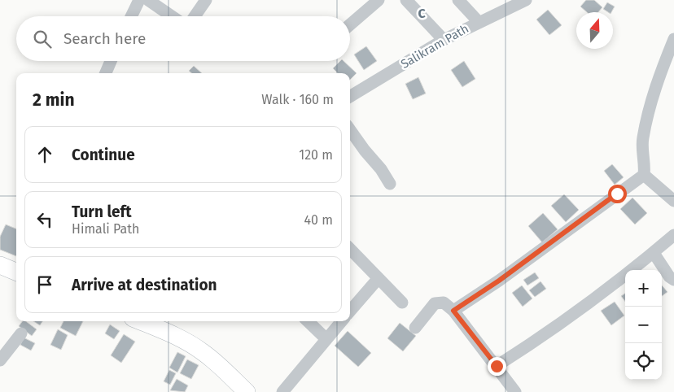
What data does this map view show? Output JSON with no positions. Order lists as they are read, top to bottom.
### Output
{
  "streets": {
    "street": ["Salikram Path"]
  },
  "north": "top",
  "page": {
    "search": "Search here",
    "heading": ["2 min", "Walk · 160 m"],
    "list": [
      ["Continue", "120 m"],
      ["Turn left", "Himali Path", "40 m"],
      "Arrive at destination"
    ],
    "map_buttons": ["+", "−"]
  },
  "grid": {
    "columns": ["C"]
  }
}
